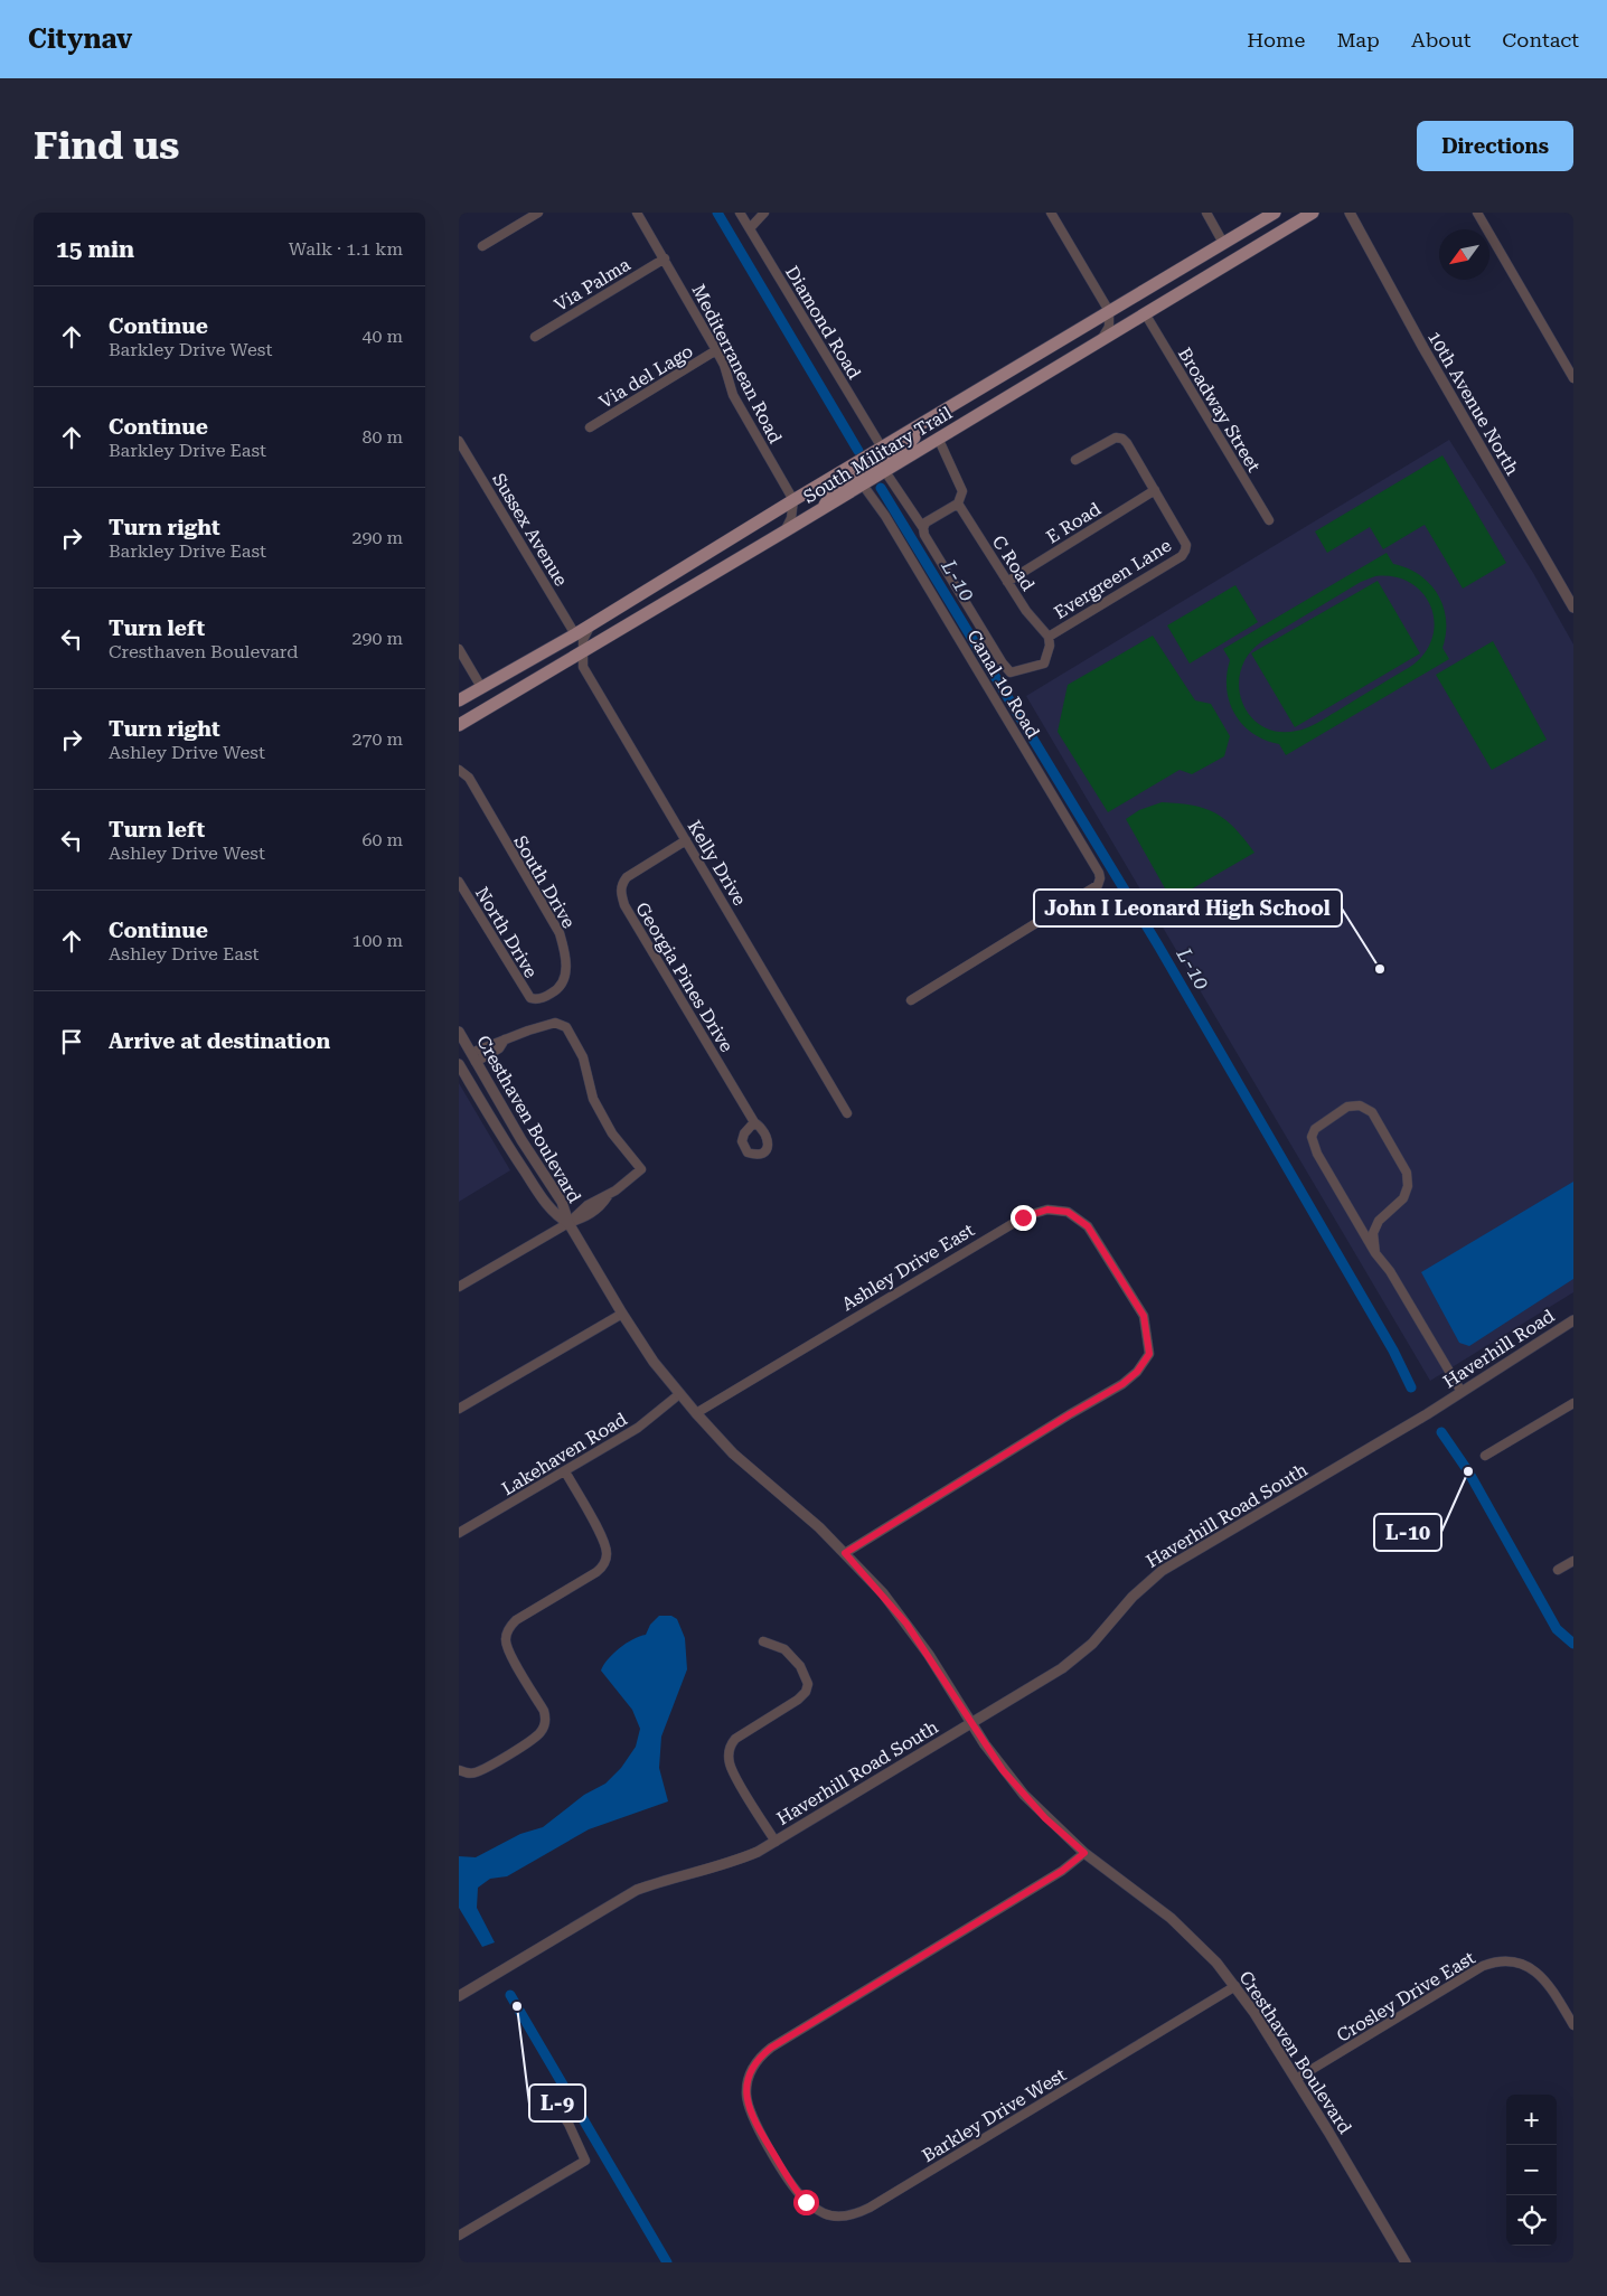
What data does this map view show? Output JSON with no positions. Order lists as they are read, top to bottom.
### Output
{
  "streets": {
    "main road": ["South Military Trail"],
    "street": [
      "Via Palma",
      "Diamond Road",
      "Mediterranean Road",
      "Via del Lago",
      "10th Avenue North",
      "Broadway Street",
      "E Road",
      "Sussex Avenue",
      "C Road",
      "Evergreen Lane",
      "Canal 10 Road",
      "Kelly Drive",
      "South Drive",
      "North Drive",
      "Georgia Pines Drive",
      "Cresthaven Boulevard",
      "Ashley Drive East",
      "Haverhill Road",
      "Lakehaven Road",
      "Haverhill Road South",
      "Crosley Drive East",
      "Barkley Drive West"
    ]
  },
  "crossings": [
    ["Via Palma", "Mediterranean Road"],
    ["Diamond Road", "South Military Trail"],
    ["Mediterranean Road", "Via del Lago"],
    ["Mediterranean Road", "South Military Trail"],
    ["Broadway Street", "South Military Trail"],
    ["South Military Trail", "Sussex Avenue"],
    ["South Military Trail", "Canal 10 Road"],
    ["South Military Trail", "Kelly Drive"],
    ["E Road", "C Road"],
    ["E Road", "Evergreen Lane"],
    ["C Road", "Evergreen Lane"],
    ["Kelly Drive", "Georgia Pines Drive"],
    ["South Drive", "North Drive"],
    ["Cresthaven Boulevard", "Ashley Drive East"],
    ["Cresthaven Boulevard", "Lakehaven Road"],
    ["Cresthaven Boulevard", "Haverhill Road South"],
    ["Cresthaven Boulevard", "Crosley Drive East"],
    ["Cresthaven Boulevard", "Barkley Drive West"],
    ["Haverhill Road", "Haverhill Road South"]
  ],
  "water": ["L-10"],
  "places": ["John I Leonard High School", "L-10", "L-9"],
  "north": "bottom left",
  "page": {
    "header": "Citynav",
    "nav": [
      "Home",
      "Map",
      "About",
      "Contact"
    ],
    "buttons": "Directions",
    "title": "Find us",
    "heading": ["15 min", "Walk · 1.1 km"],
    "list": [
      ["Continue", "Barkley Drive West", "40 m"],
      ["Continue", "Barkley Drive East", "80 m"],
      ["Turn right", "Barkley Drive East", "290 m"],
      ["Turn left", "Cresthaven Boulevard", "290 m"],
      ["Turn right", "Ashley Drive West", "270 m"],
      ["Turn left", "Ashley Drive West", "60 m"],
      ["Continue", "Ashley Drive East", "100 m"],
      "Arrive at destination"
    ],
    "map_buttons": ["+", "−"]
  }
}
